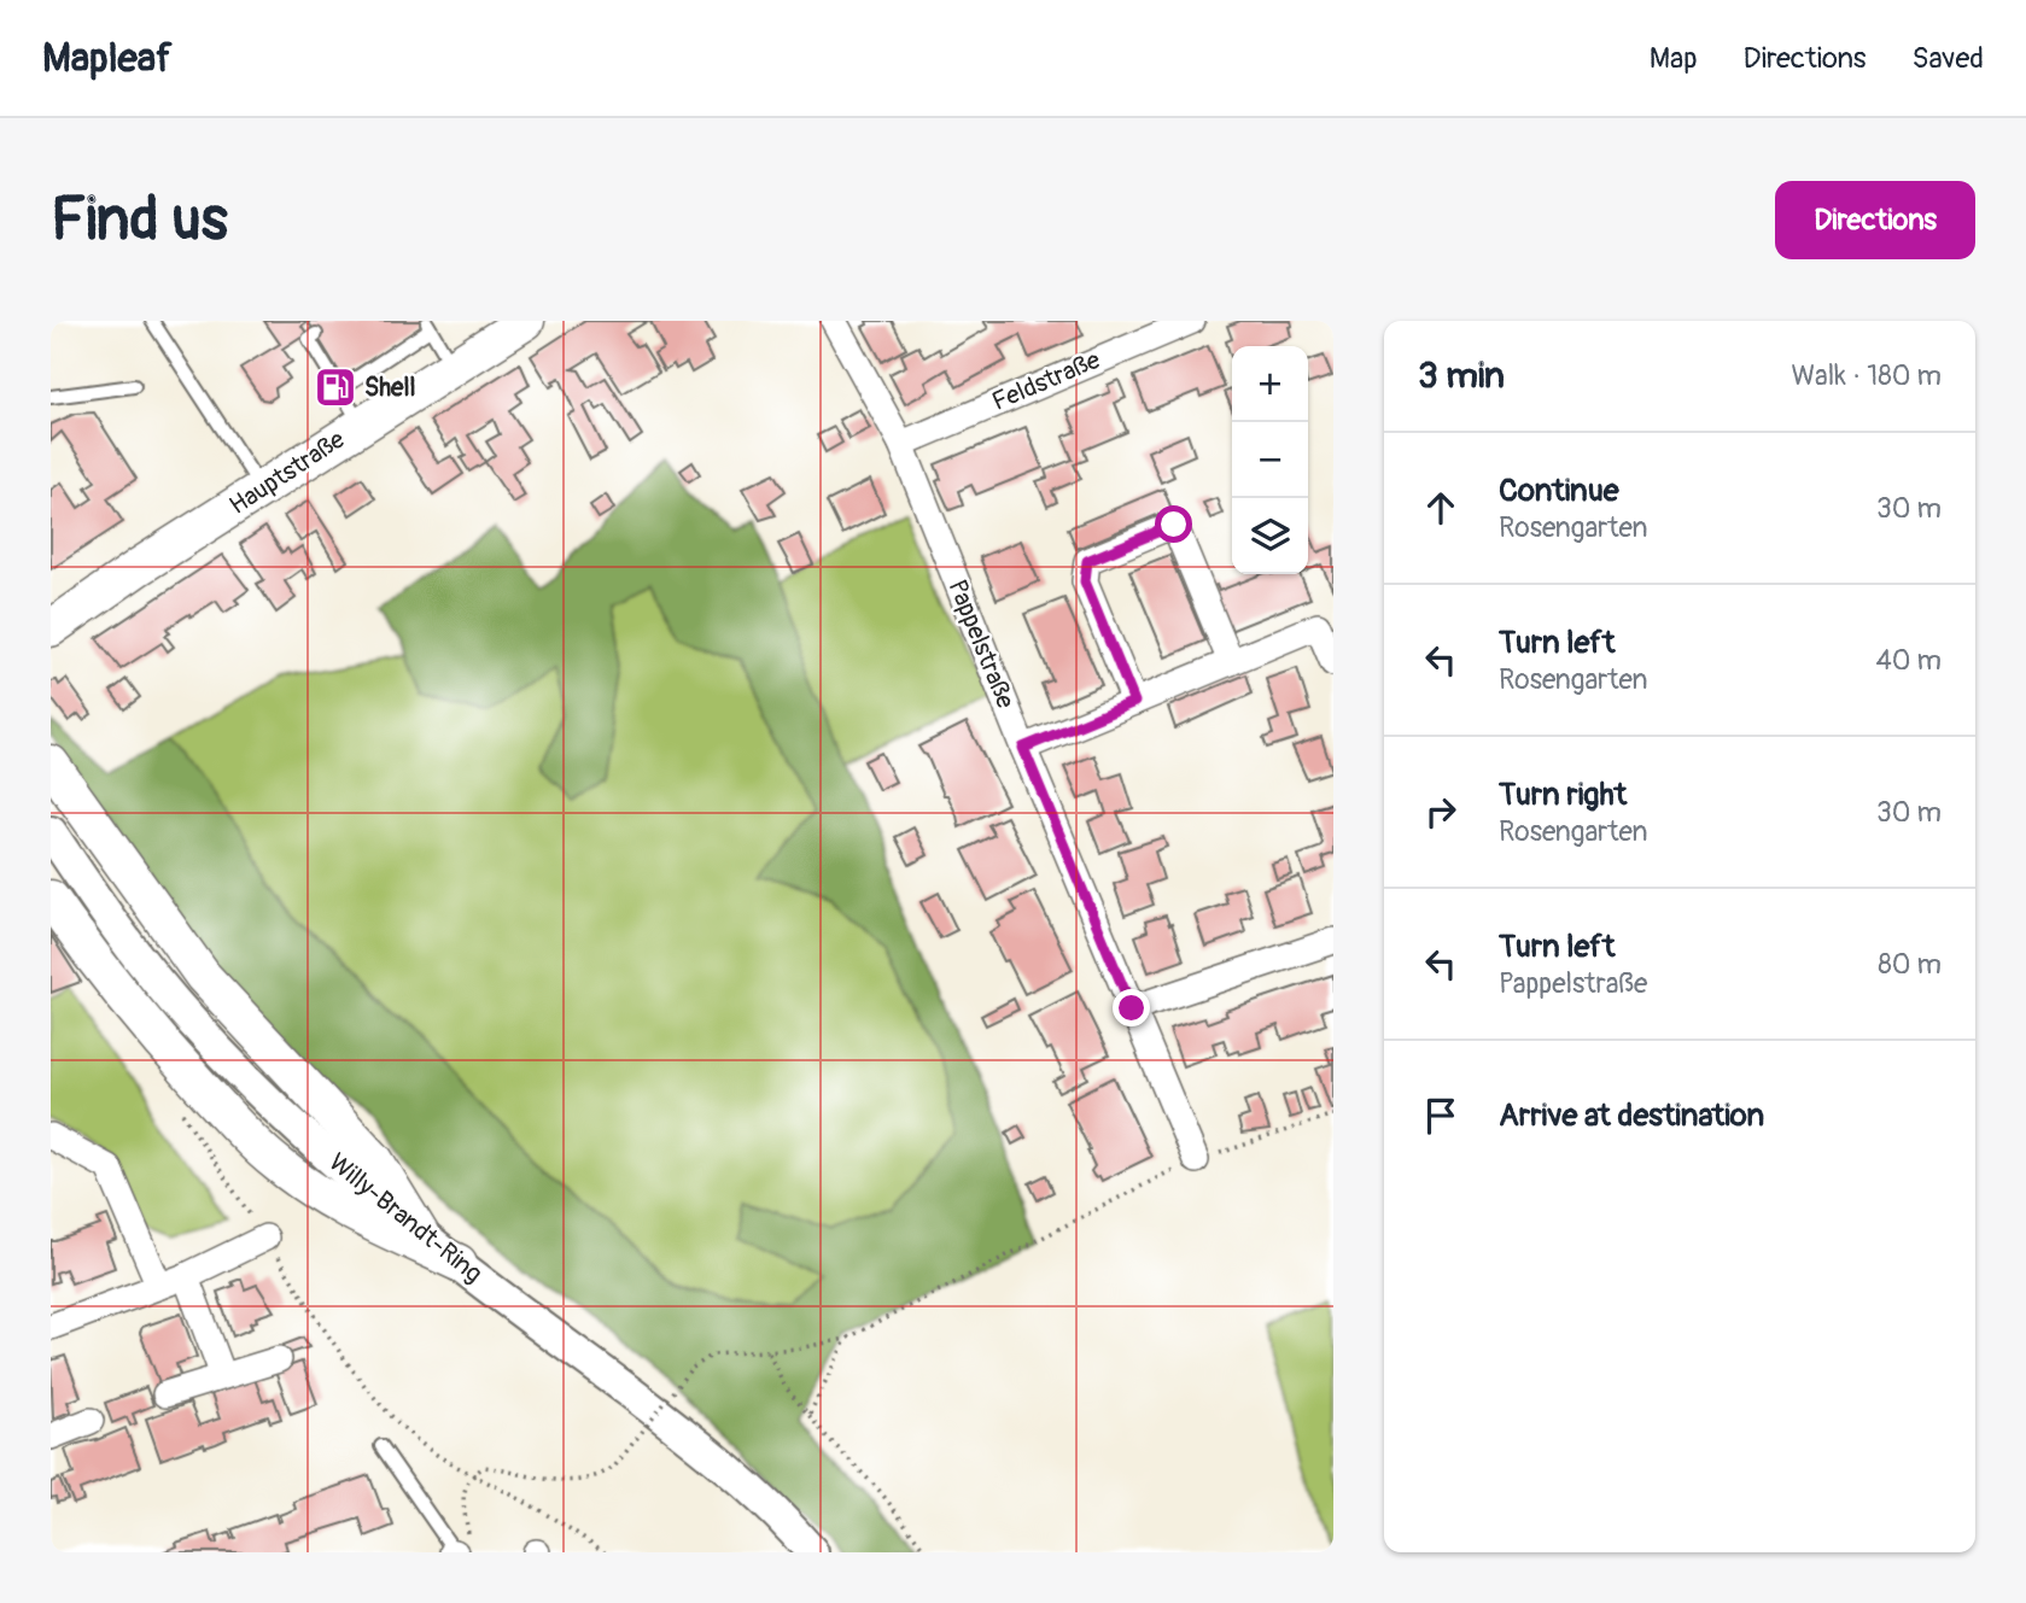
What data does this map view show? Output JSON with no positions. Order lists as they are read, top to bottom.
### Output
{
  "streets": {
    "main road": ["Hauptstraße"],
    "street": ["Feldstraße", "Pappelstraße", "Willy-Brandt-Ring"]
  },
  "crossings": [
    ["Feldstraße", "Pappelstraße"]
  ],
  "places": {
    "fuel station": ["Shell"]
  },
  "page": {
    "header": "Mapleaf",
    "nav": ["Map", "Directions", "Saved"],
    "buttons": "Directions",
    "title": "Find us",
    "heading": ["3 min", "Walk · 180 m"],
    "map_buttons": ["+", "−"],
    "list": [
      ["Continue", "Rosengarten", "30 m"],
      ["Turn left", "Rosengarten", "40 m"],
      ["Turn right", "Rosengarten", "30 m"],
      ["Turn left", "Pappelstraße", "80 m"],
      "Arrive at destination"
    ]
  }
}
